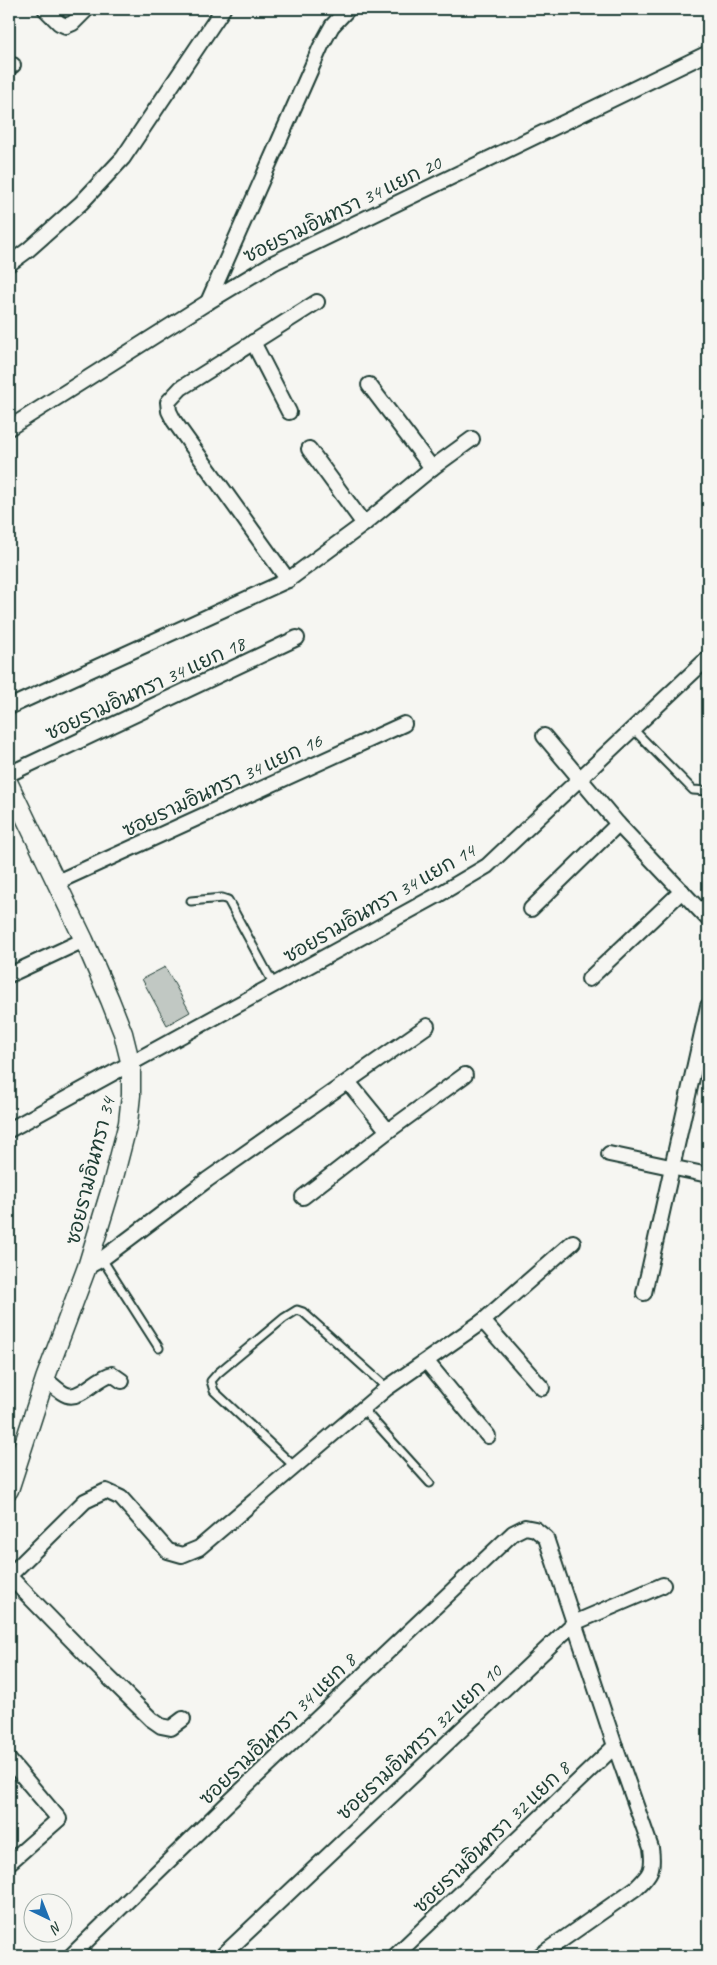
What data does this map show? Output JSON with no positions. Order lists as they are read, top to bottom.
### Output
{
  "streets": {
    "street": [
      "ซอยรามอินทรา 34 แยก 20",
      "ซอยรามอินทรา 34 แยก 18",
      "ซอยรามอินทรา 34 แยก 16",
      "ซอยรามอินทรา 34 แยก 14",
      "ซอยรามอินทรา 34",
      "ซอยรามอินทรา 34 แยก 8",
      "ซอยรามอินทรา 32 แยก 10",
      "ซอยรามอินทรา 32 แยก 8"
    ]
  },
  "crossings": [
    ["ซอยรามอินทรา 34 แยก 16", "ซอยรามอินทรา 34"],
    ["ซอยรามอินทรา 34 แยก 14", "ซอยรามอินทรา 34"],
    ["ซอยรามอินทรา 34 แยก 8", "ซอยรามอินทรา 32 แยก 10"]
  ],
  "north": "bottom right"
}
